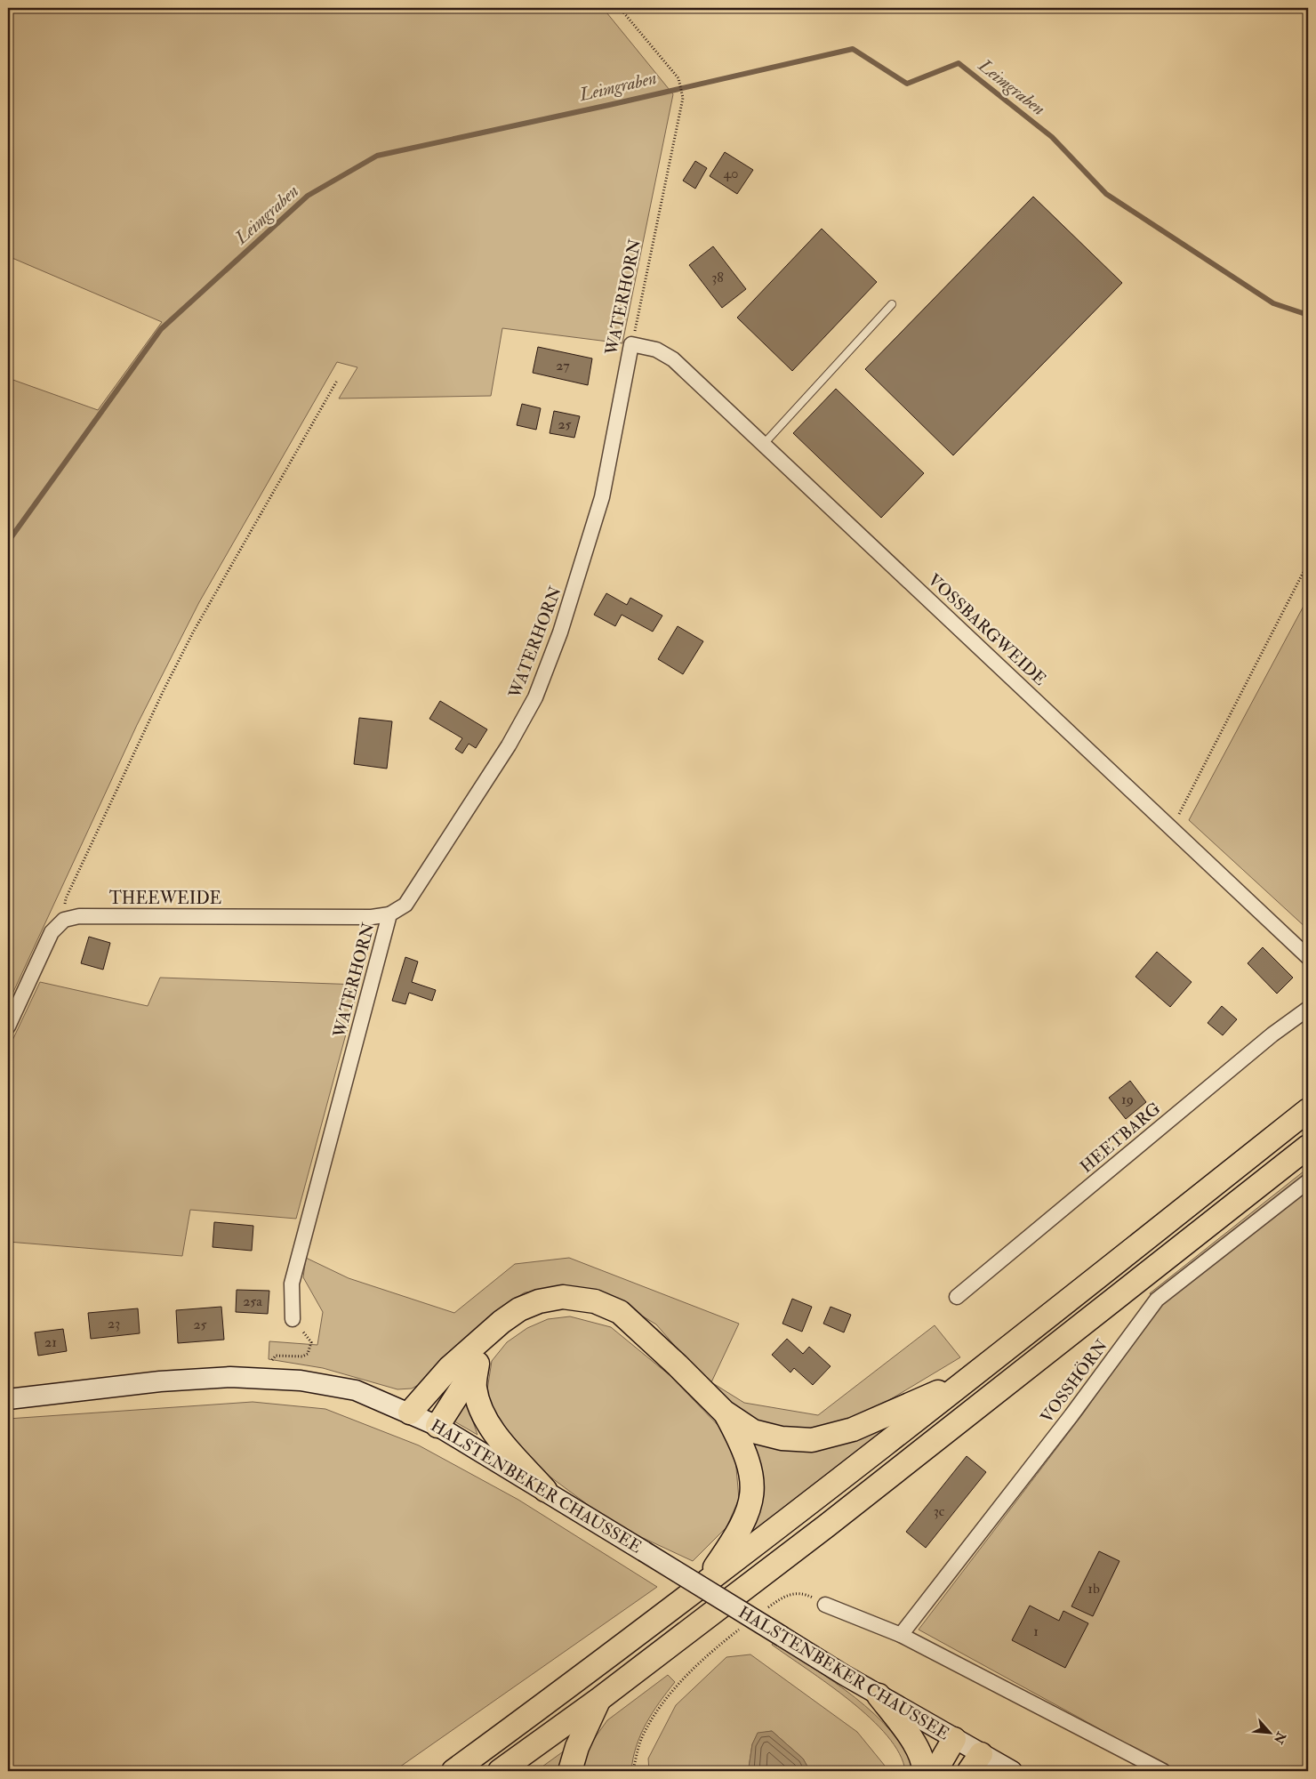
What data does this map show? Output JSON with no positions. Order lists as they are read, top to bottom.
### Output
{
  "streets": {
    "main road": ["HALSTENBEKER CHAUSSEE"],
    "street": [
      "WATERHORN",
      "VOSSBARGWEIDE",
      "THEEWEIDE",
      "HEETBARG",
      "VOSSHÖRN"
    ]
  },
  "crossings": [
    ["WATERHORN", "VOSSBARGWEIDE"],
    ["WATERHORN", "THEEWEIDE"]
  ],
  "water": ["Leimgraben"],
  "house_numbers": [
    "40",
    "38",
    "27",
    "25",
    "19",
    "25a",
    "23",
    "25",
    "21",
    "3c",
    "1b",
    "1"
  ],
  "north": "bottom right"
}
